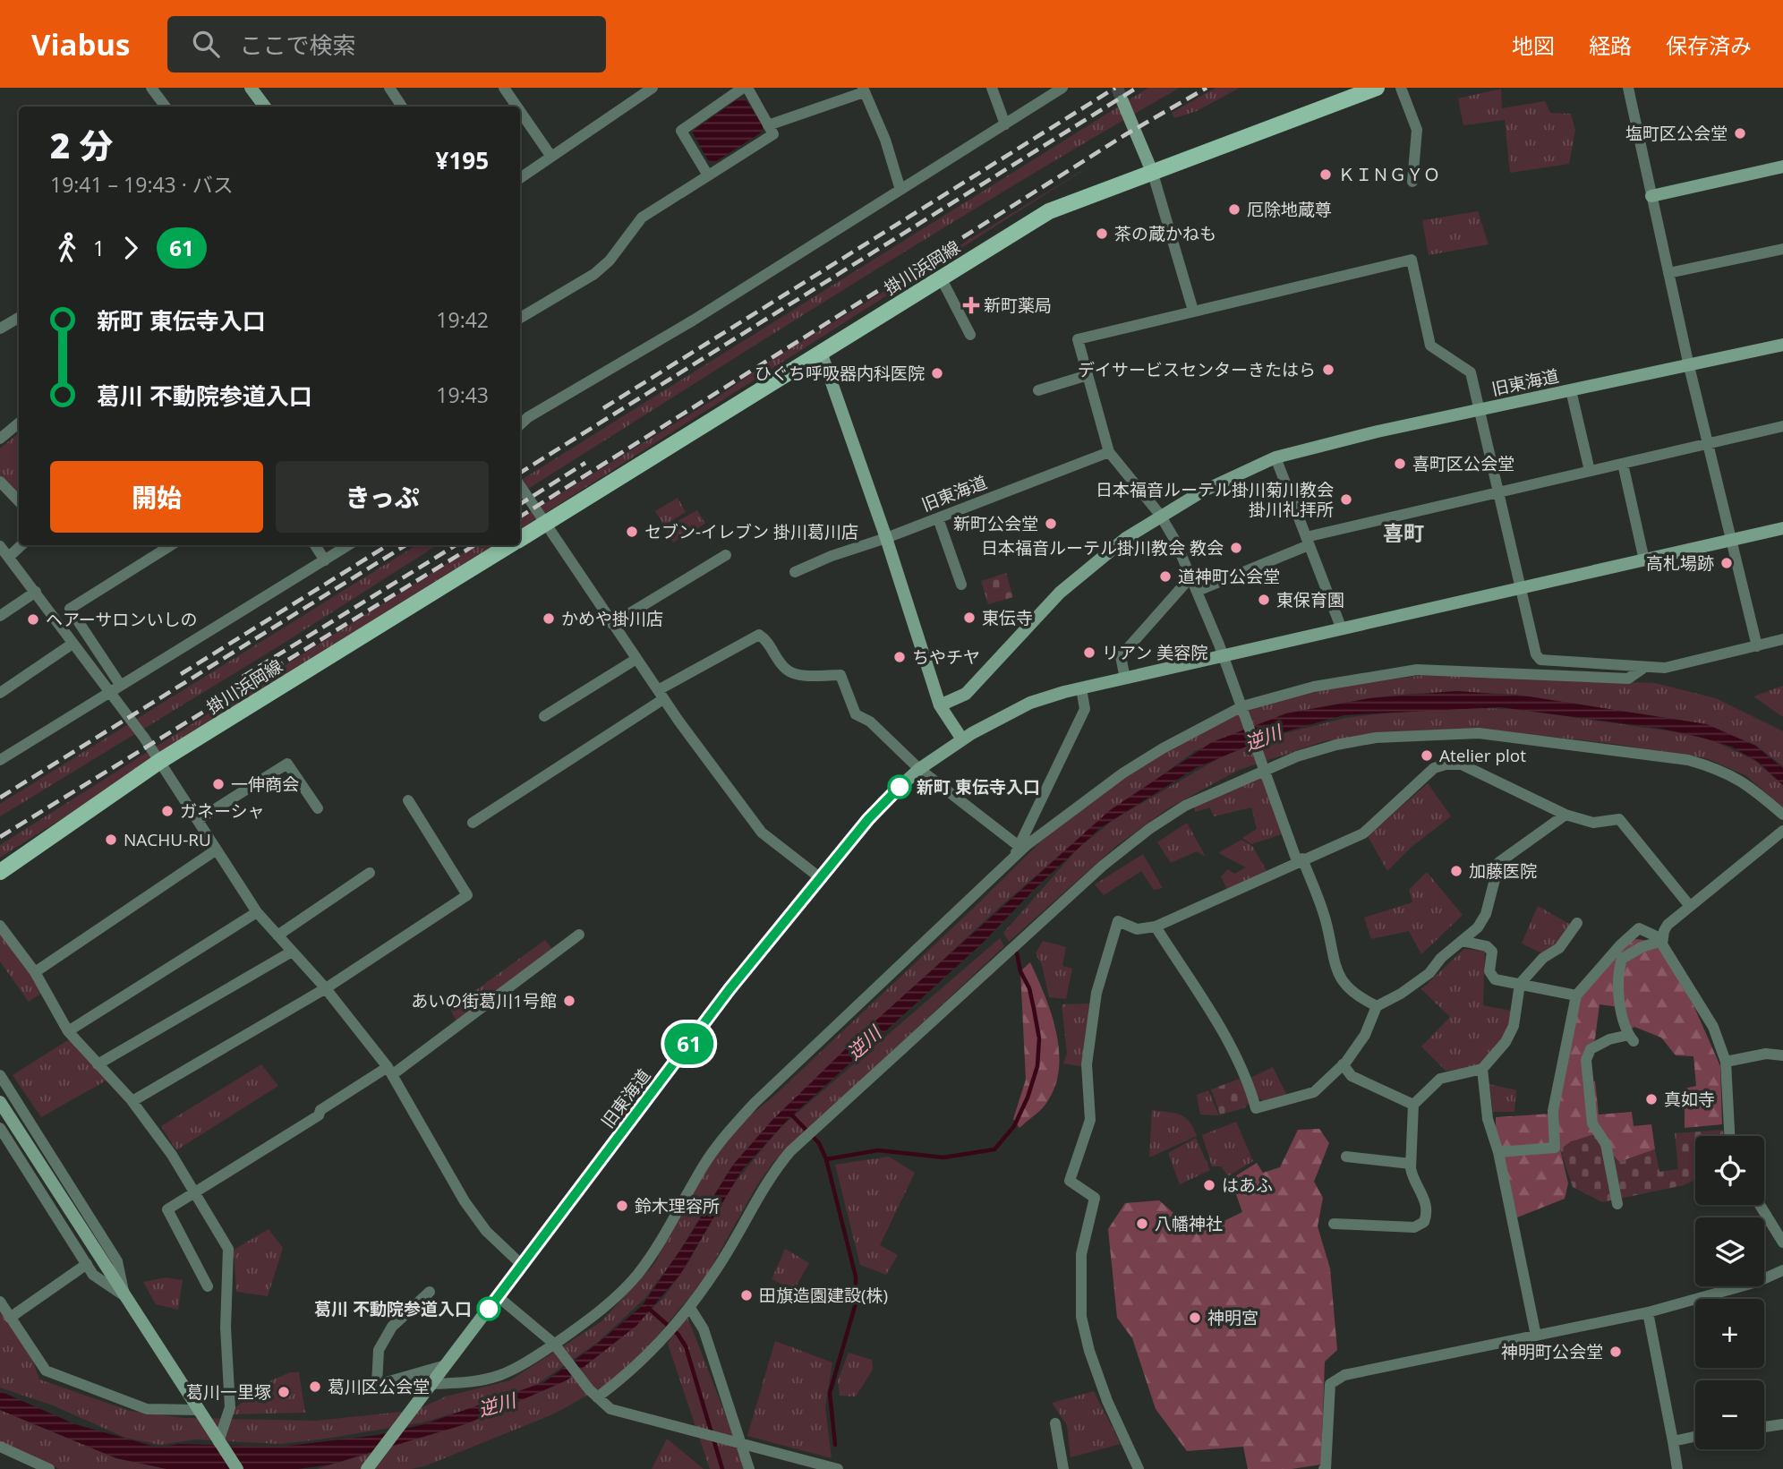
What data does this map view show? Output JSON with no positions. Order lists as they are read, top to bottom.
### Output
{
  "streets": {
    "main road": ["掛川浜岡線"],
    "street": ["旧東海道"]
  },
  "districts": ["喜町"],
  "water": ["逆川"],
  "places": {
    "other": [
      "塩町区公会堂",
      "ＫＩＮＧＹＯ",
      "厄除地蔵尊",
      "茶の蔵かねも",
      "デイサービスセンターきたはら",
      "ひぐち呼吸器内科医院",
      "喜町区公会堂",
      "日本福音ルーテル掛川菊川教会 掛川礼拝所",
      "新町公会堂",
      "セブン-イレブン 掛川葛川店",
      "日本福音ルーテル掛川教会 教会",
      "高札場跡",
      "道神町公会堂",
      "東保育園",
      "東伝寺",
      "かめや掛川店",
      "ヘアーサロンいしの",
      "リアン 美容院",
      "ちやチヤ",
      "Atelier plot",
      "一伸商会",
      "新町 東伝寺入口",
      "ガネーシャ",
      "NACHU-RU",
      "加藤医院",
      "あいの街葛川1号館",
      "真如寺",
      "はあふ",
      "鈴木理容所",
      "八幡神社",
      "田旗造園建設(株)",
      "葛川 不動院参道入口",
      "神明宮",
      "神明町公会堂",
      "葛川区公会堂",
      "葛川一里塚"
    ],
    "health": ["新町薬局"]
  },
  "lines": ["bus line 61"],
  "page": {
    "header": "Viabus",
    "search": "ここで検索",
    "nav": ["地図", "経路", "保存済み"],
    "on_map": "61",
    "heading": ["2 分", "19:41 – 19:43 · バス", "¥195"],
    "legs": ["1", "61"],
    "list": [
      {
        "name": "新町 東伝寺入口",
        "value": "19:42"
      },
      {
        "name": "葛川 不動院参道入口",
        "value": "19:43"
      }
    ],
    "buttons": ["開始", "きっぷ"],
    "map_buttons": ["+", "−"]
  }
}
